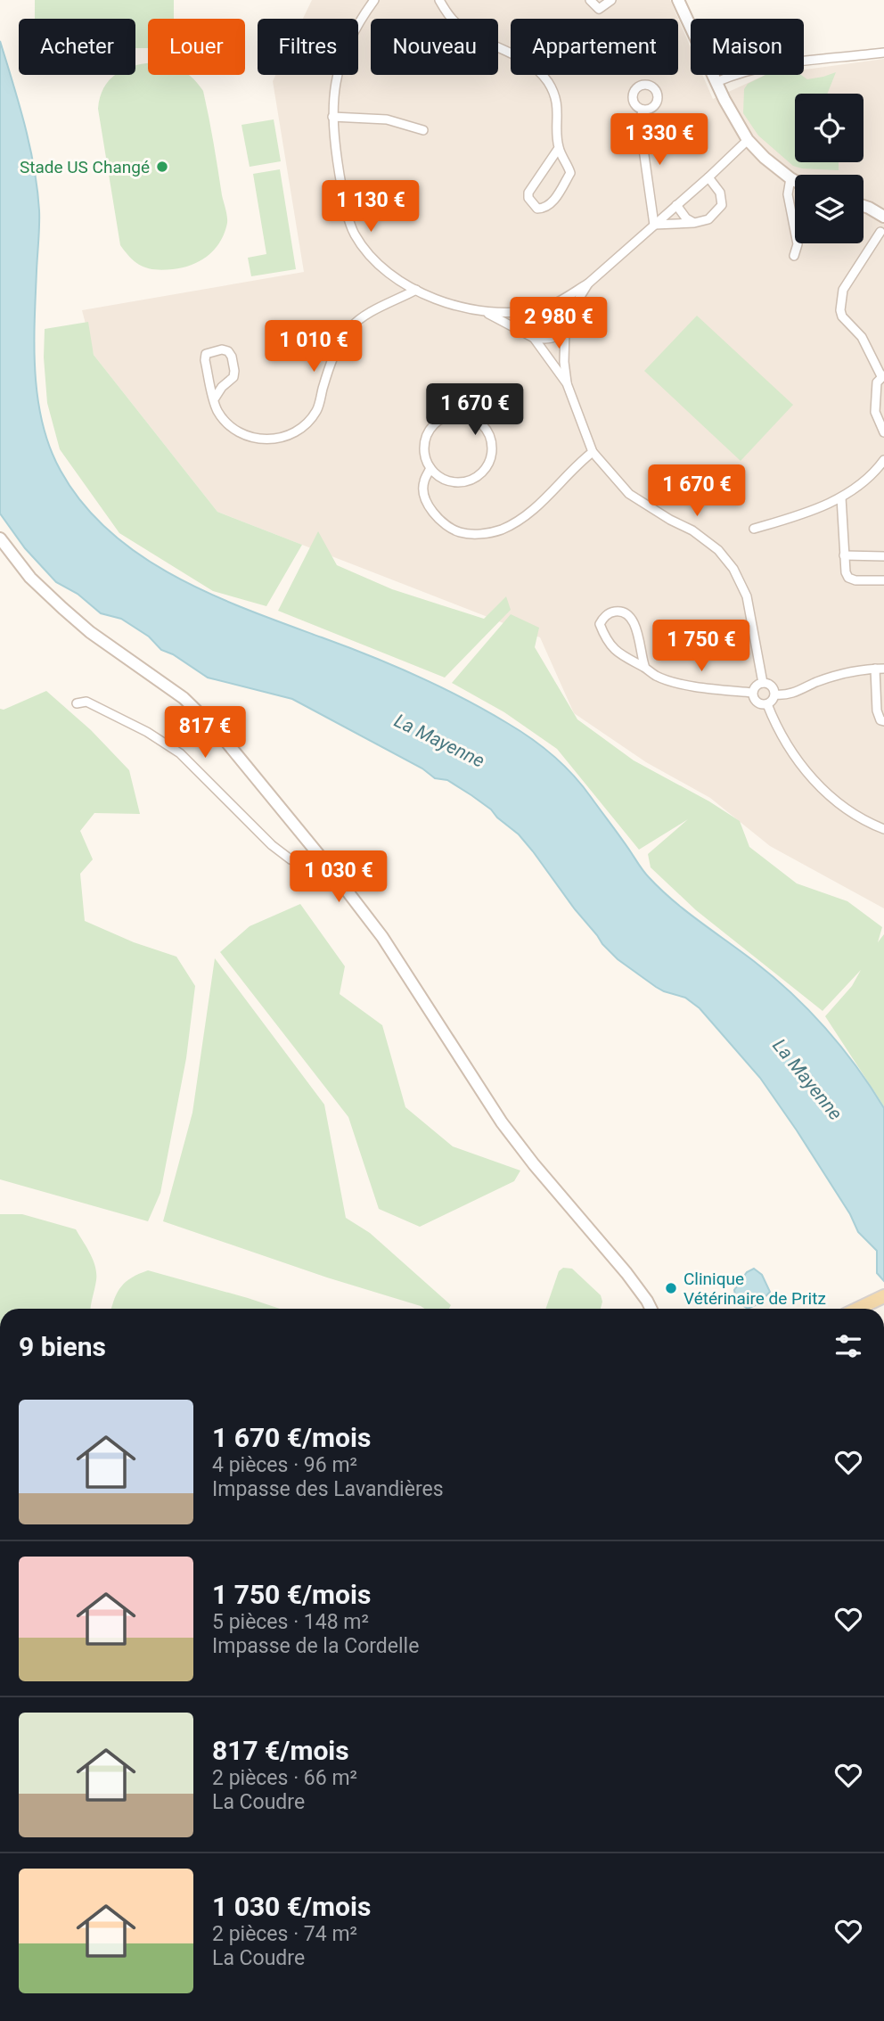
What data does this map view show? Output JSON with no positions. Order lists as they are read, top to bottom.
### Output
{
  "water": ["La Mayenne"],
  "places": ["Stade US Changé", "Clinique Vétérinaire de Pritz"],
  "page": {
    "chip": [
      "Acheter",
      "Louer",
      "Filtres",
      "Nouveau",
      "Appartement",
      "Maison"
    ],
    "price": [
      "1 330 €",
      "1 130 €",
      "2 980 €",
      "1 010 €",
      "1 670 €",
      "1 670 €",
      "1 750 €",
      "817 €",
      "1 030 €"
    ],
    "heading": "9 biens",
    "list": [
      {
        "name": "1 670 €/mois",
        "note": "4 pièces · 96 m² · Impasse des Lavandières"
      },
      {
        "name": "1 750 €/mois",
        "note": "5 pièces · 148 m² · Impasse de la Cordelle"
      },
      {
        "name": "817 €/mois",
        "note": "2 pièces · 66 m² · La Coudre"
      },
      {
        "name": "1 030 €/mois",
        "note": "2 pièces · 74 m² · La Coudre"
      }
    ]
  }
}
